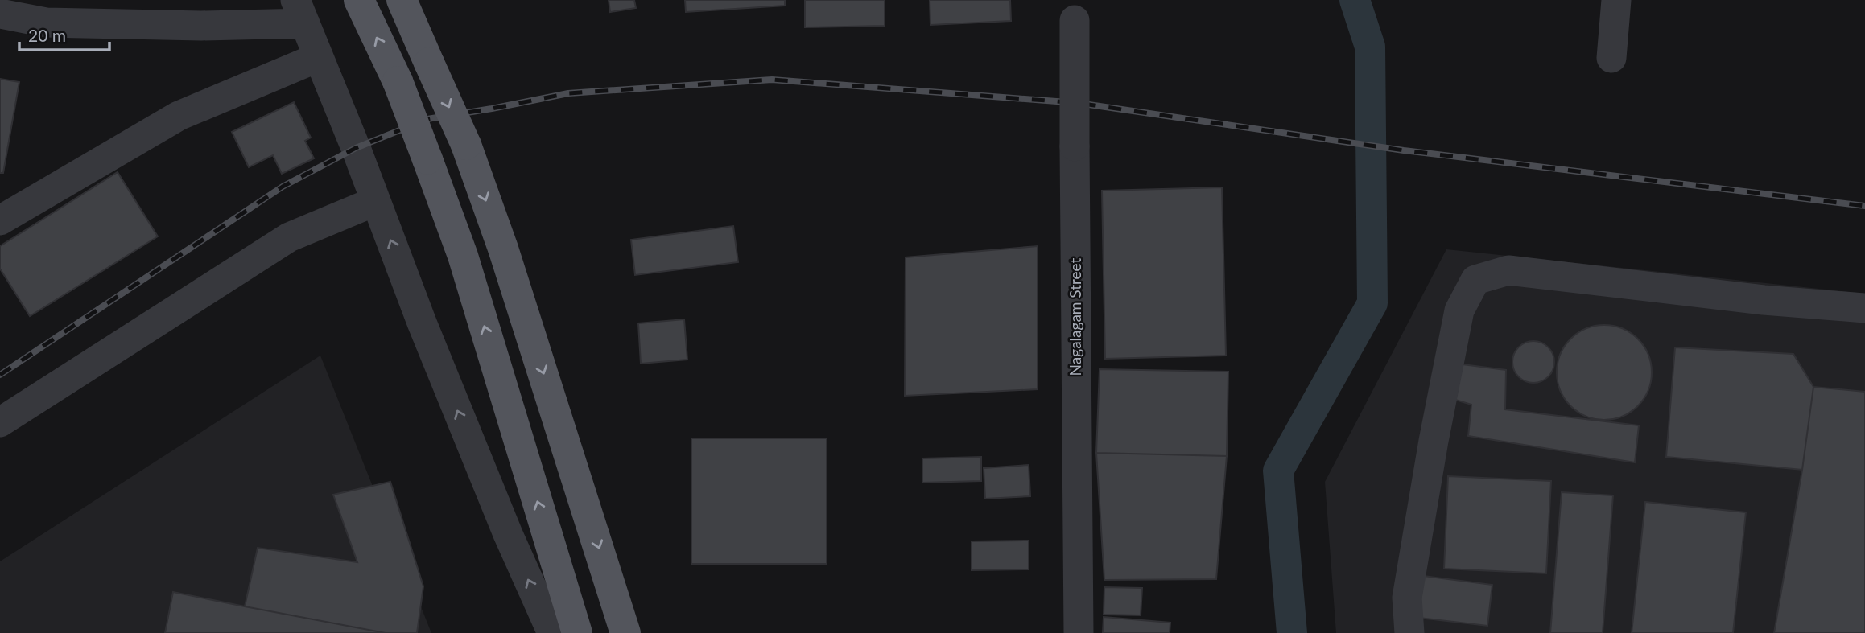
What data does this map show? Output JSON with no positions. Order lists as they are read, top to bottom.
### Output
{
  "streets": {
    "street": ["Nagalagam Street"]
  },
  "scale_bar": "20 m"
}
